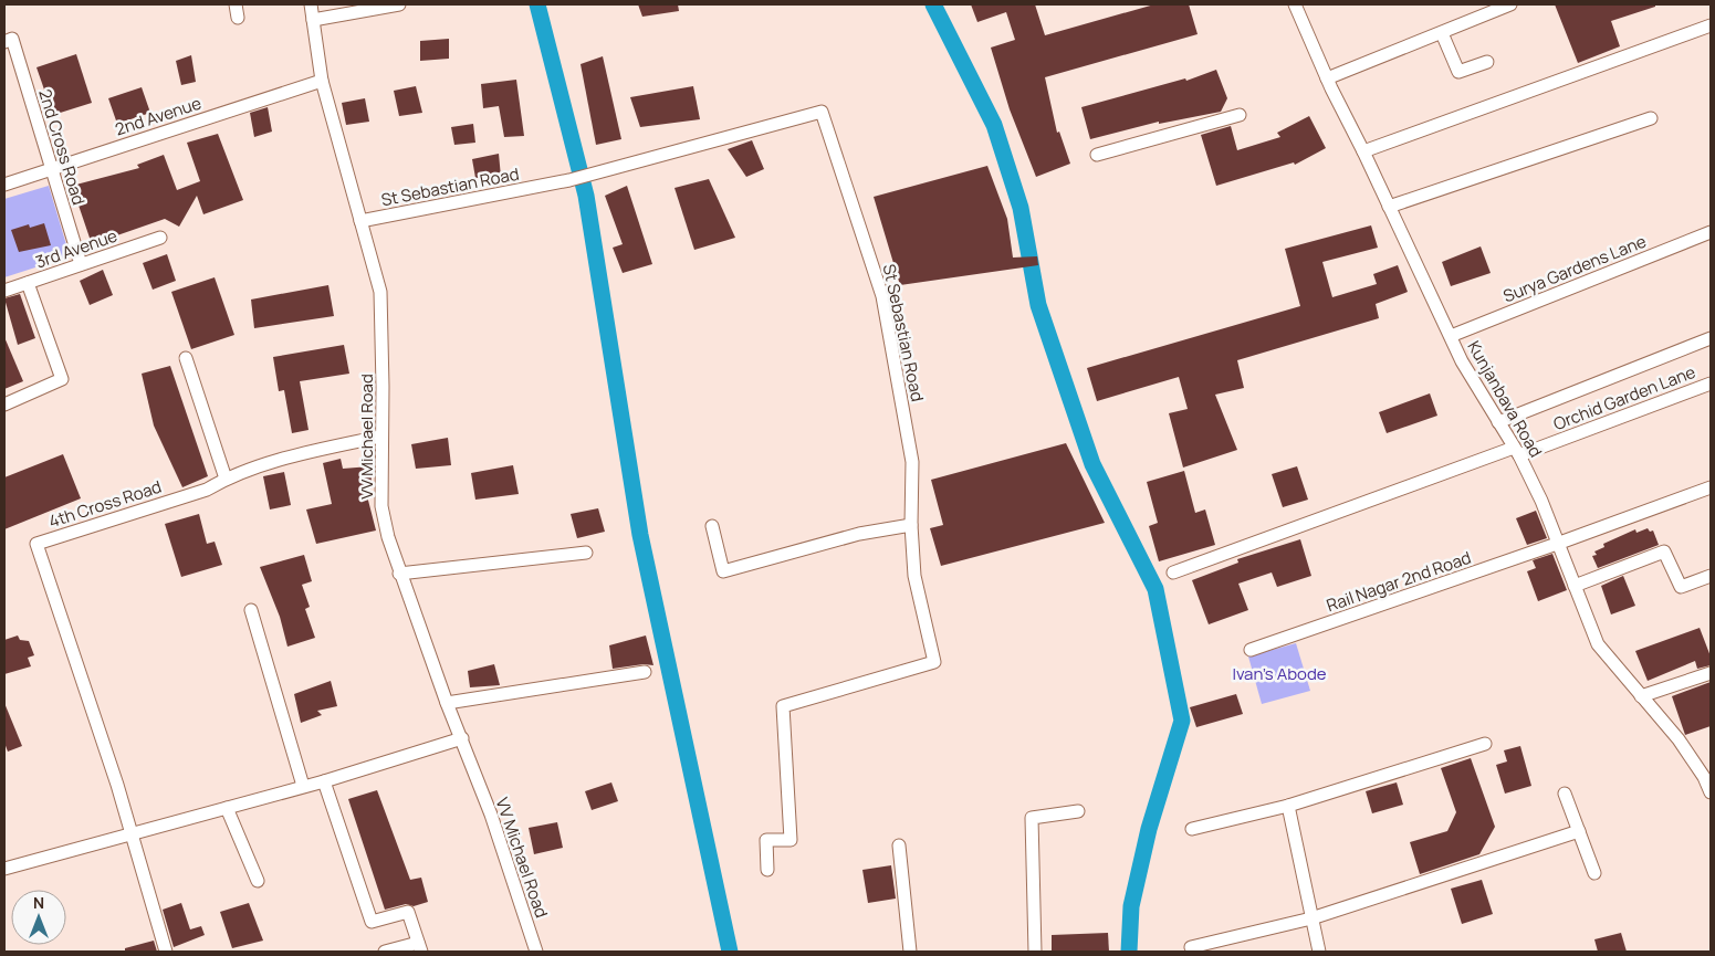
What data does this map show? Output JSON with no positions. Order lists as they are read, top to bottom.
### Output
{
  "streets": {
    "street": [
      "2nd Avenue",
      "2nd Cross Road",
      "St Sebastian Road",
      "3rd Avenue",
      "Surya Gardens Lane",
      "Orchid Garden Lane",
      "Kunjanbava Road",
      "VV Michael Road",
      "4th Cross Road",
      "Rail Nagar 2nd Road"
    ]
  },
  "crossings": [
    ["2nd Avenue", "2nd Cross Road"],
    ["2nd Avenue", "VV Michael Road"],
    ["2nd Cross Road", "3rd Avenue"],
    ["St Sebastian Road", "VV Michael Road"],
    ["Surya Gardens Lane", "Kunjanbava Road"],
    ["Orchid Garden Lane", "Kunjanbava Road"],
    ["Kunjanbava Road", "Rail Nagar 2nd Road"],
    ["VV Michael Road", "4th Cross Road"]
  ],
  "parks": ["Ivan's Abode"],
  "north": "top"
}
